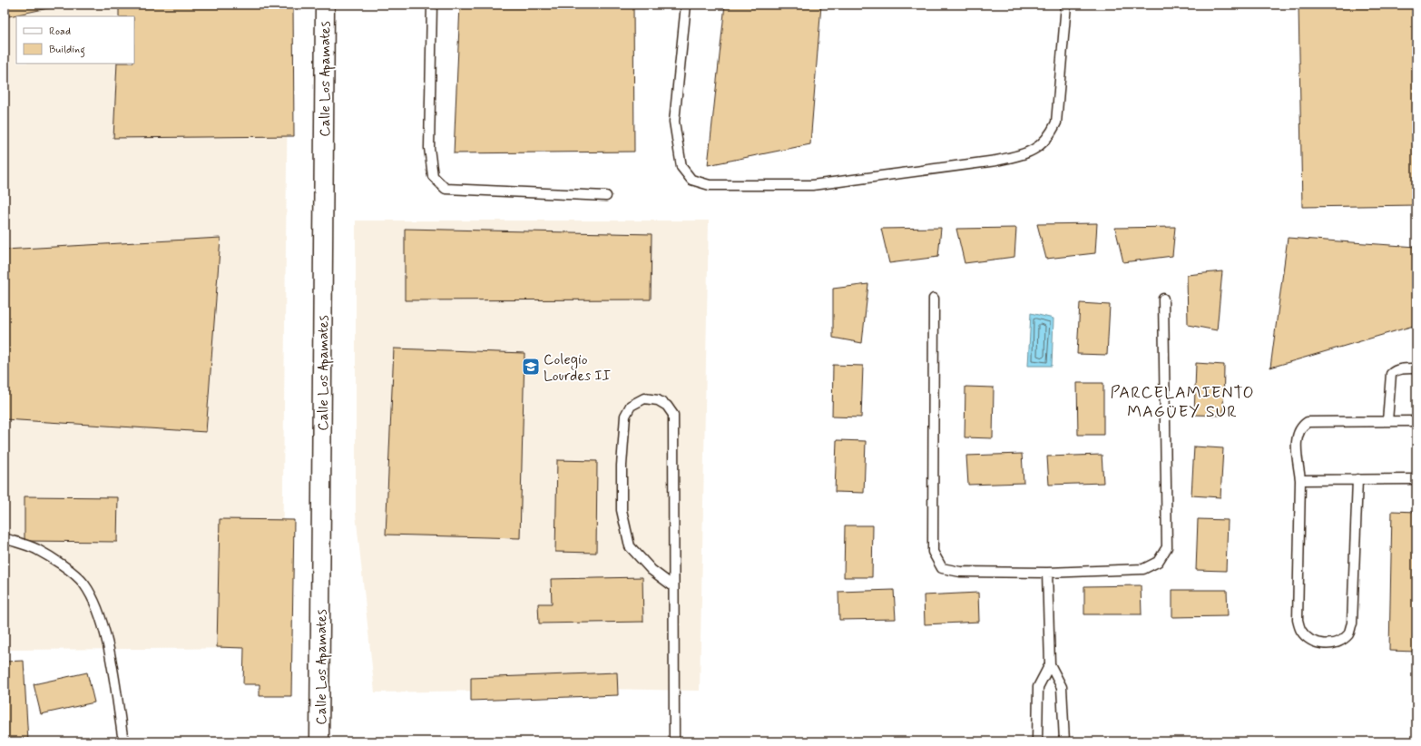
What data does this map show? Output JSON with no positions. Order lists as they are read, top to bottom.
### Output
{
  "streets": {
    "street": ["Calle Los Apamates"]
  },
  "districts": ["PARCELAMIENTO MAGÜEY SUR"],
  "places": {
    "school or university": ["Colegio Lourdes II"]
  },
  "legend": ["Road", "Building"]
}
